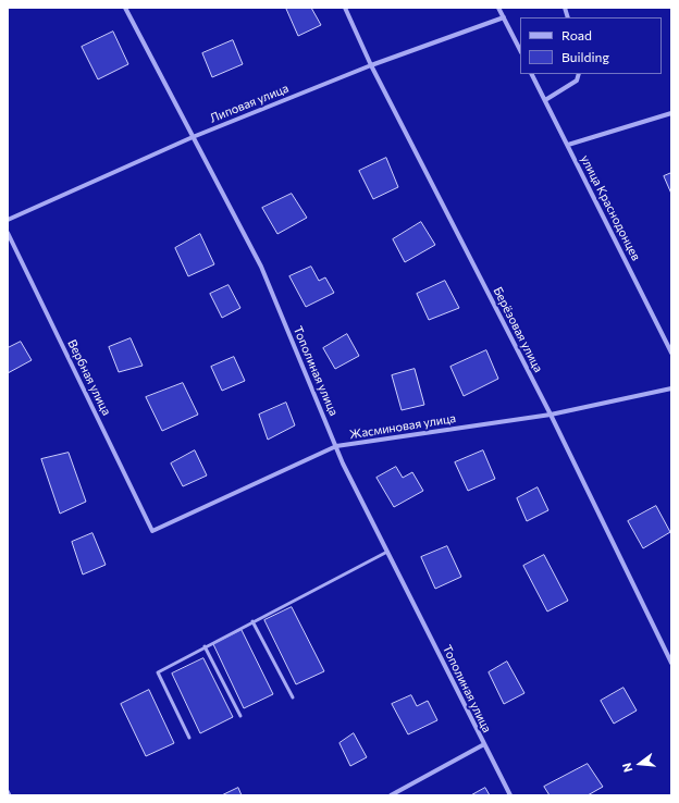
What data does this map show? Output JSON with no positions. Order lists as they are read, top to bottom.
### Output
{
  "streets": {
    "street": [
      "Липовая улица",
      "улица Краснодонцев",
      "Берёзовая улица",
      "Тополиная улица",
      "Вербная улица",
      "Жасминовая улица"
    ]
  },
  "crossings": [
    ["Липовая улица", "Берёзовая улица"],
    ["Липовая улица", "Тополиная улица"],
    ["Берёзовая улица", "Жасминовая улица"],
    ["Тополиная улица", "Жасминовая улица"],
    ["Вербная улица", "Жасминовая улица"]
  ],
  "legend": ["Road", "Building"],
  "north": "left"
}
